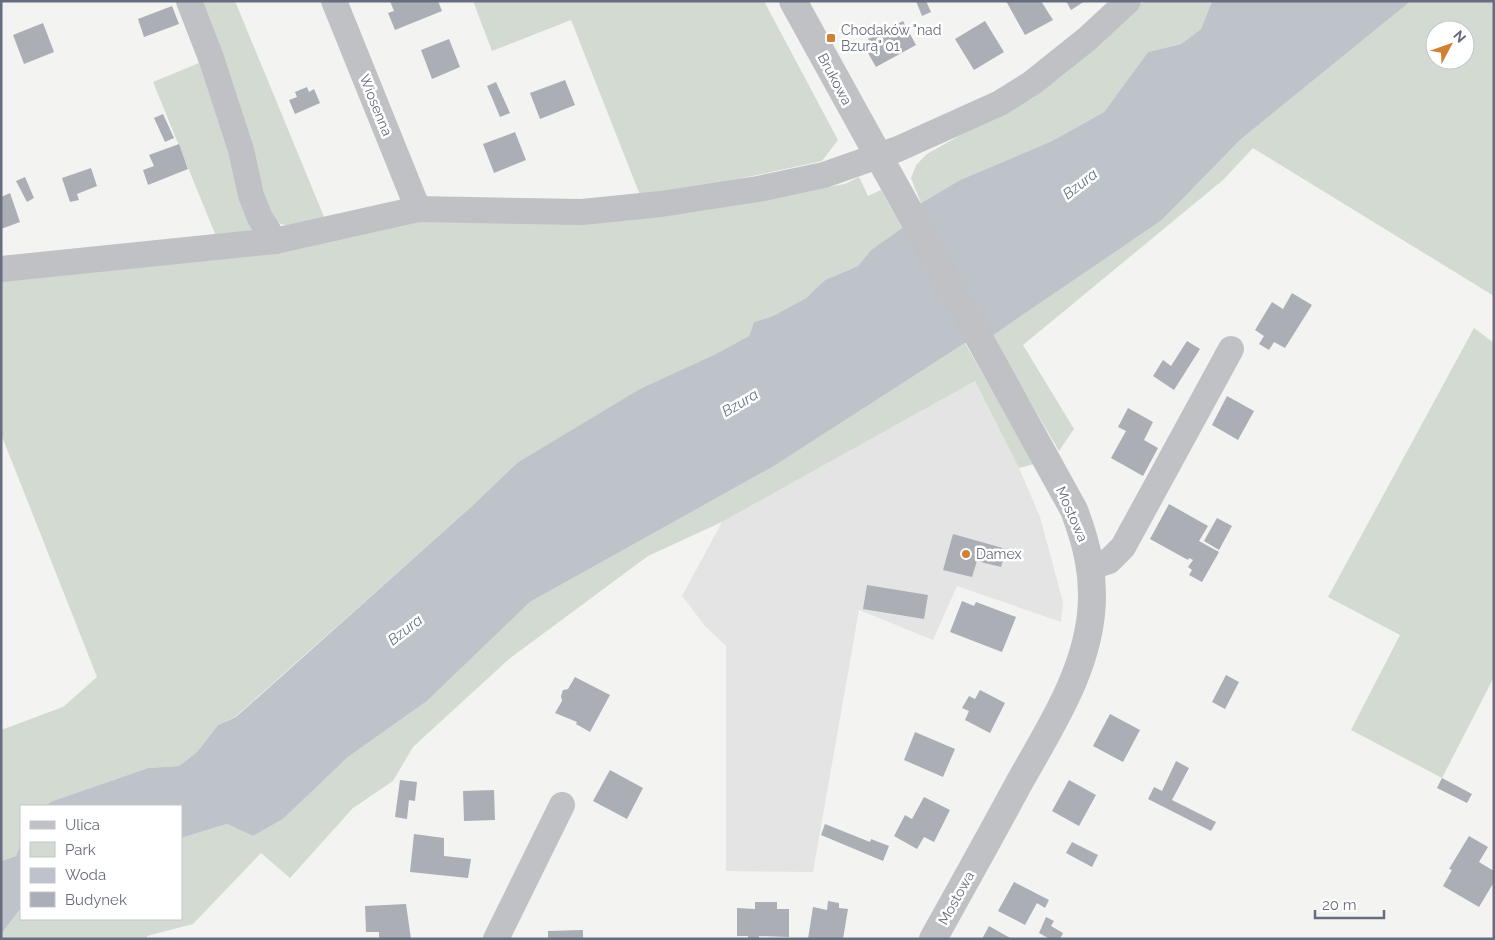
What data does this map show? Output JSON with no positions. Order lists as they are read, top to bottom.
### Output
{
  "streets": {
    "street": ["Brukowa", "Wiosenna", "Mostowa"]
  },
  "crossings": [
    ["Brukowa", "Mostowa"]
  ],
  "water": ["Bzura"],
  "places": {
    "transit": ["Chodaków \"nad Bzurą\" 01"],
    "other": ["Damex"]
  },
  "legend": [
    "Ulica",
    "Park",
    "Woda",
    "Budynek"
  ],
  "scale_bar": "20 m",
  "north": "top right"
}
